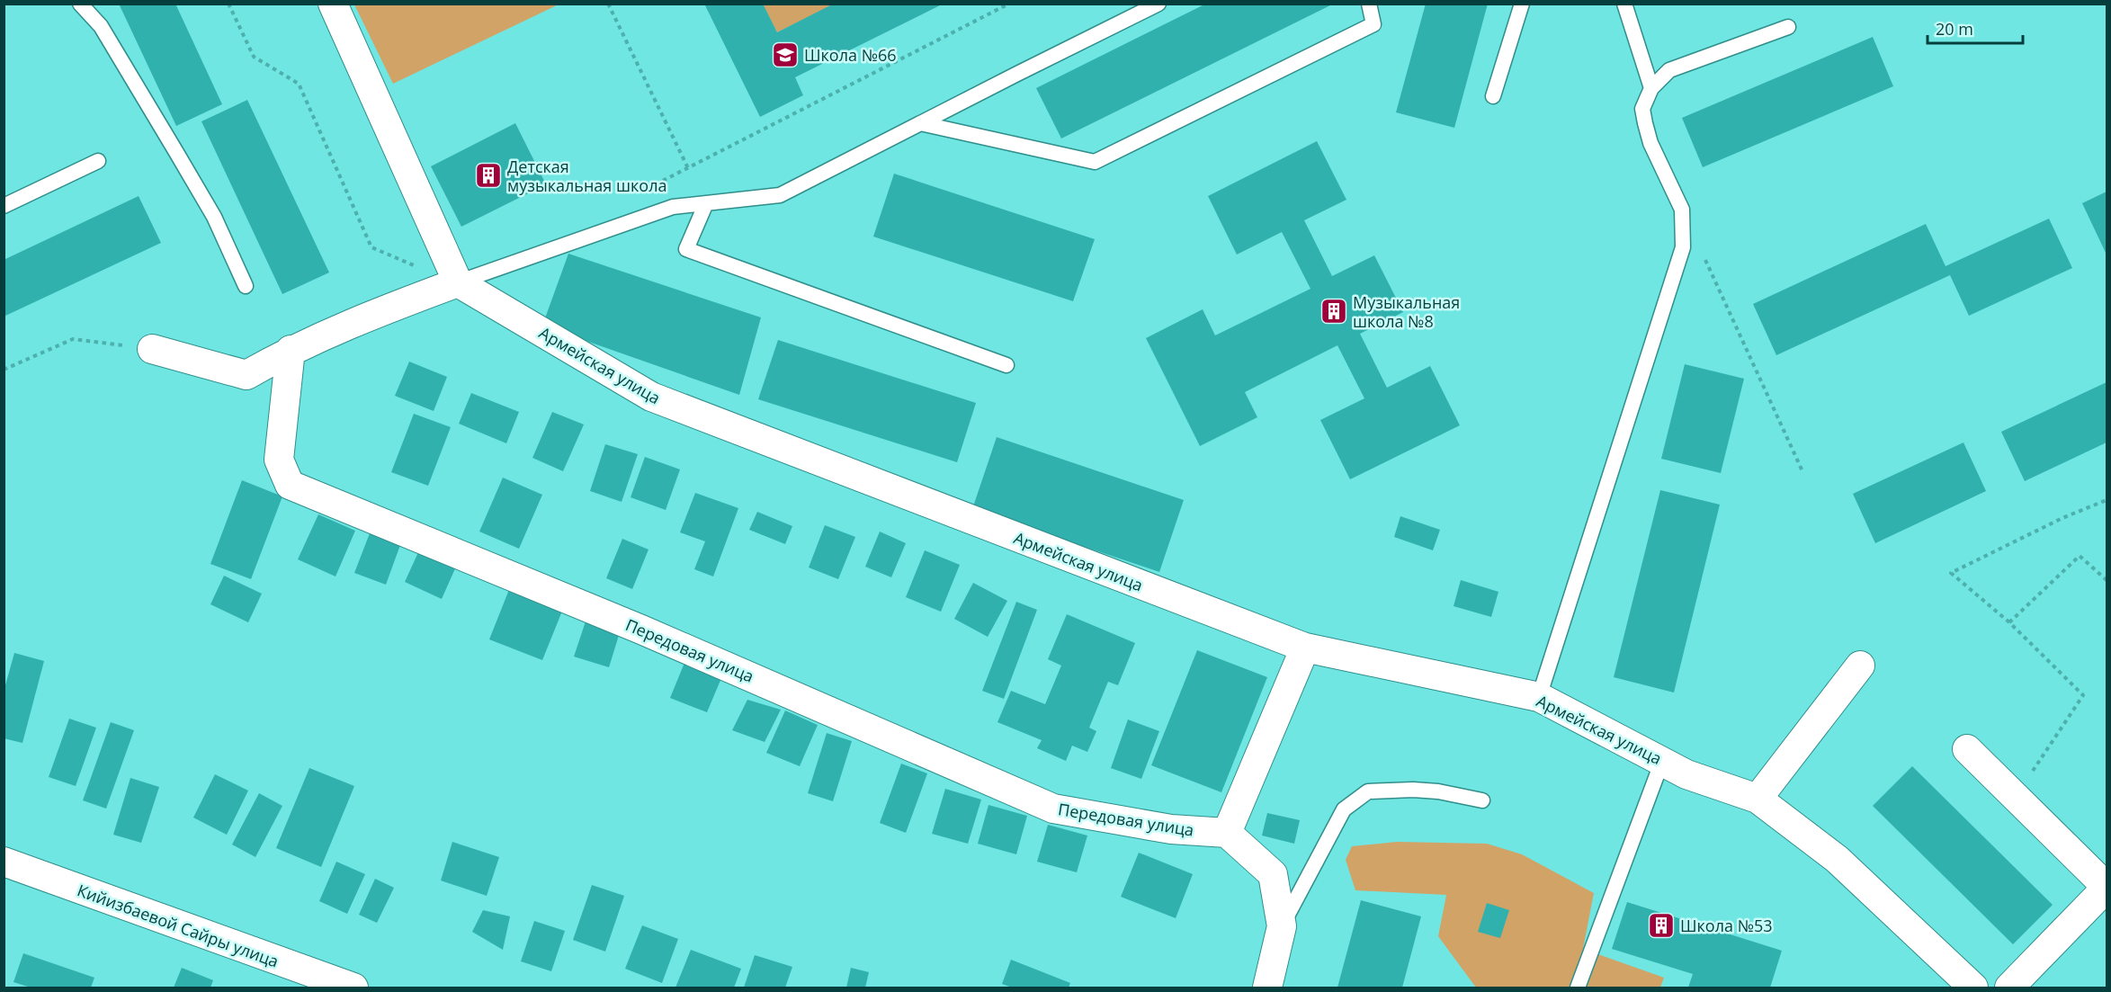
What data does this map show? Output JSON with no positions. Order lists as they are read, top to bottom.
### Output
{
  "streets": {
    "street": ["Армейская улица", "Передовая улица", "Кийизбаевой Сайры улица"]
  },
  "places": {
    "school or university": ["Школа №66"],
    "building": ["Детская музыкальная школа", "Музыкальная школа №8", "Школа №53"]
  },
  "scale_bar": "20 m"
}
